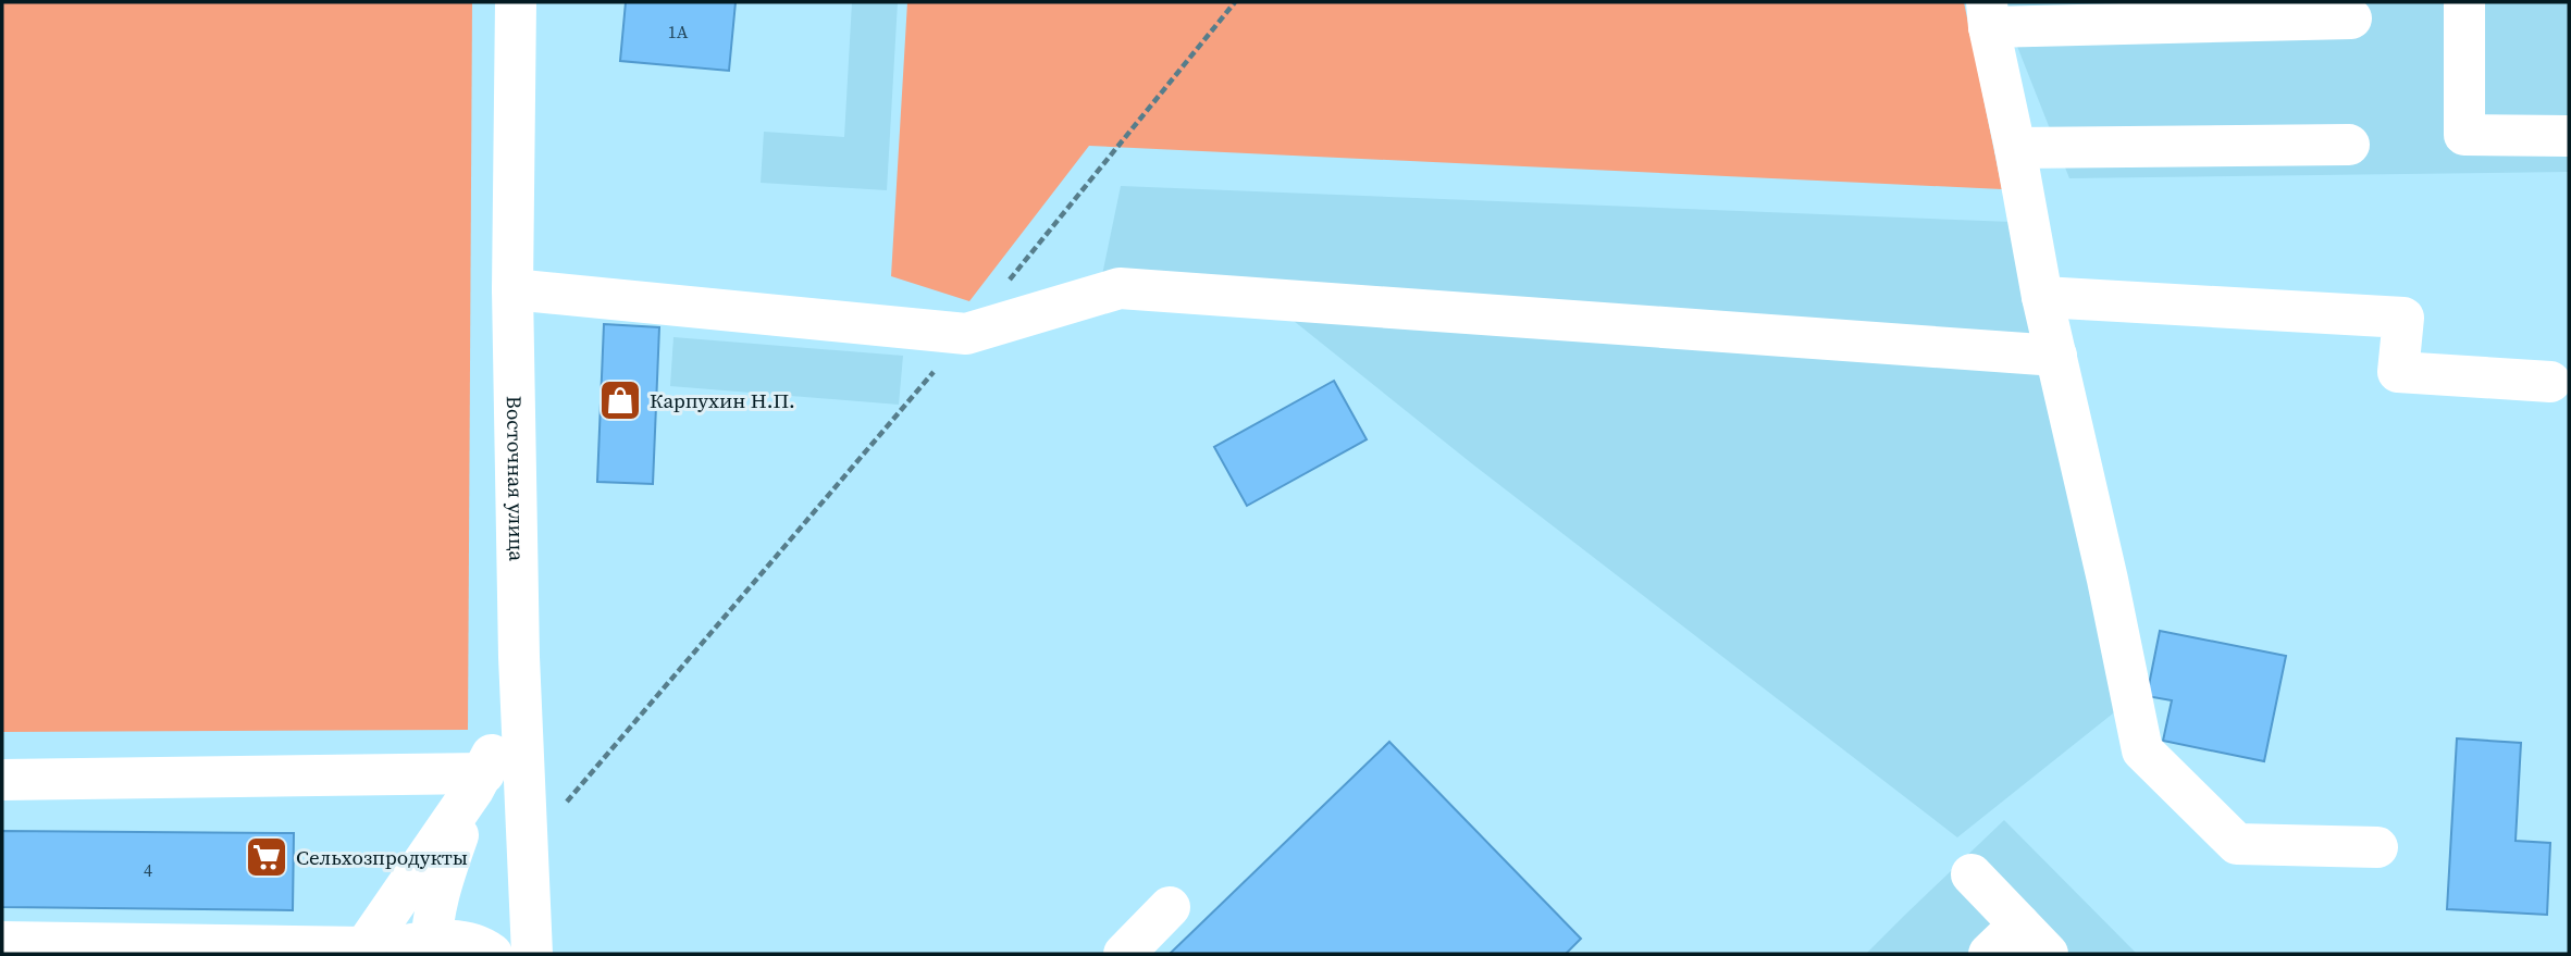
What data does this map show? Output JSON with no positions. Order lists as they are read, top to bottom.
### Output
{
  "streets": {
    "street": ["Восточная улица"]
  },
  "places": {
    "shop": ["Карпухин Н.П."],
    "supermarket": ["Сельхозпродукты"]
  },
  "house_numbers": ["1А", "4"]
}
